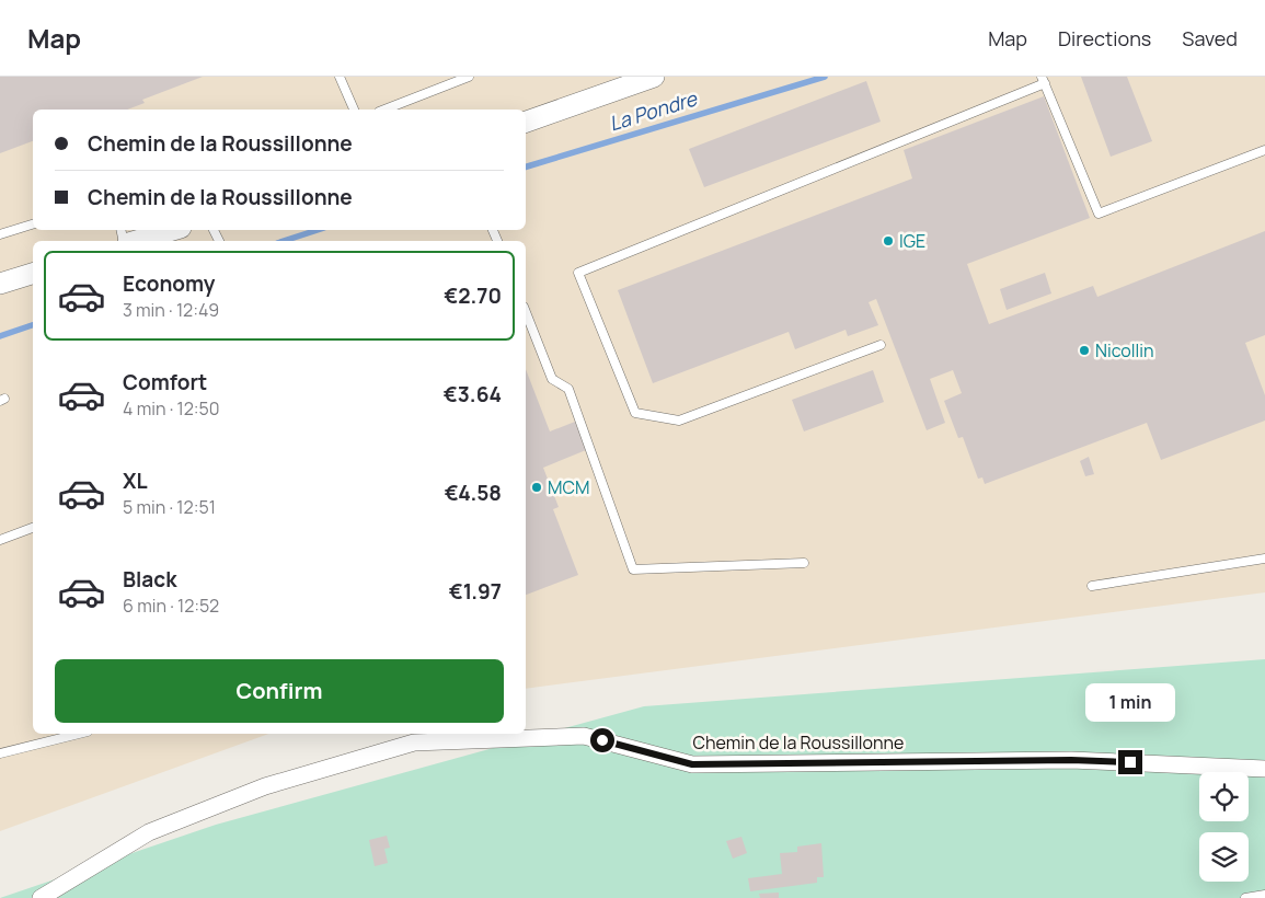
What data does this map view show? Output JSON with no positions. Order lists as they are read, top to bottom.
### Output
{
  "streets": {
    "street": ["Chemin de la Roussillonne"]
  },
  "water": ["La Pondre"],
  "places": ["IGE", "Nicollin", "MCM"],
  "page": {
    "header": "Map",
    "nav": ["Map", "Directions", "Saved"],
    "banner": ["Chemin de la Roussillonne", "Chemin de la Roussillonne"],
    "list": [
      {
        "name": "Economy",
        "note": "3 min · 12:49",
        "value": "€2.70"
      },
      {
        "name": "Comfort",
        "note": "4 min · 12:50",
        "value": "€3.64"
      },
      {
        "name": "XL",
        "note": "5 min · 12:51",
        "value": "€4.58"
      },
      {
        "name": "Black",
        "note": "6 min · 12:52",
        "value": "€1.97"
      }
    ],
    "buttons": "Confirm",
    "bubble": "1 min"
  }
}
